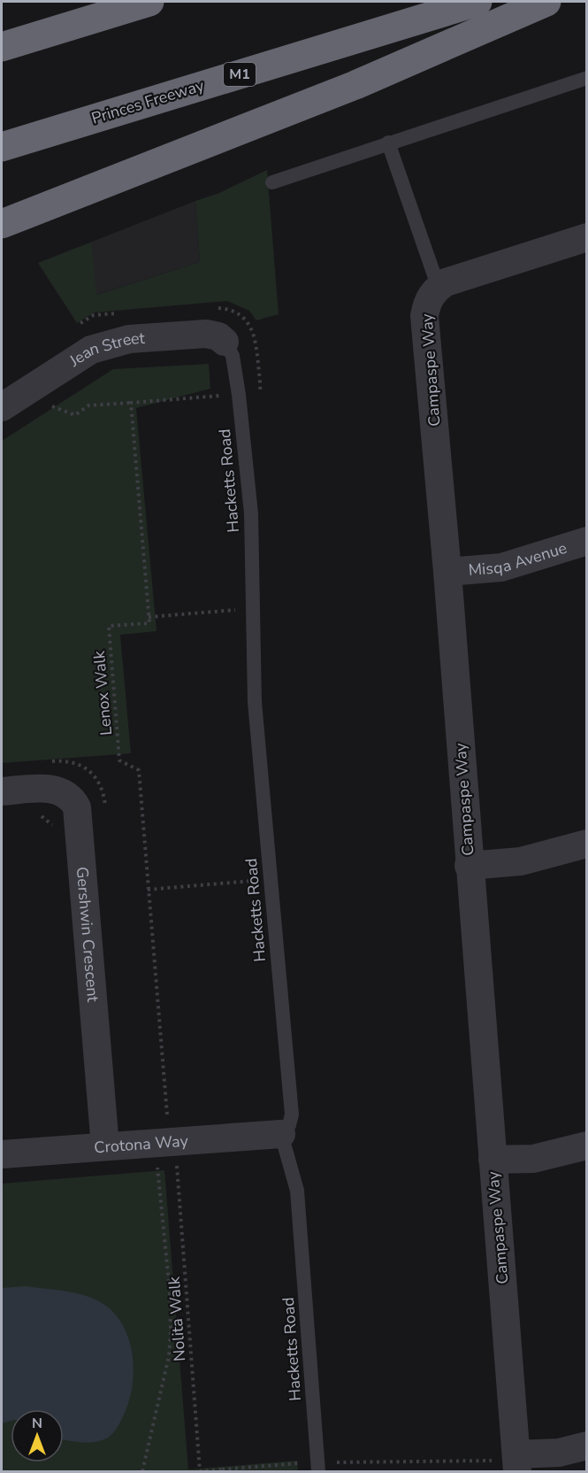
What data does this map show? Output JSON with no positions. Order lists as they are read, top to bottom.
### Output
{
  "streets": {
    "highway": ["M1", "Princes Freeway"],
    "street": [
      "Jean Street",
      "Campaspe Way",
      "Misqa Avenue",
      "Gershwin Crescent",
      "Crotona Way"
    ],
    "lane": ["Hacketts Road"],
    "path": ["Lenox Walk", "Nolita Walk"]
  },
  "crossings": [
    ["Jean Street", "Hacketts Road"],
    ["Campaspe Way", "Misqa Avenue"],
    ["Hacketts Road", "Crotona Way"],
    ["Lenox Walk", "Crotona Way"],
    ["Lenox Walk", "Nolita Walk"],
    ["Gershwin Crescent", "Crotona Way"],
    ["Crotona Way", "Nolita Walk"]
  ],
  "north": "top"
}
